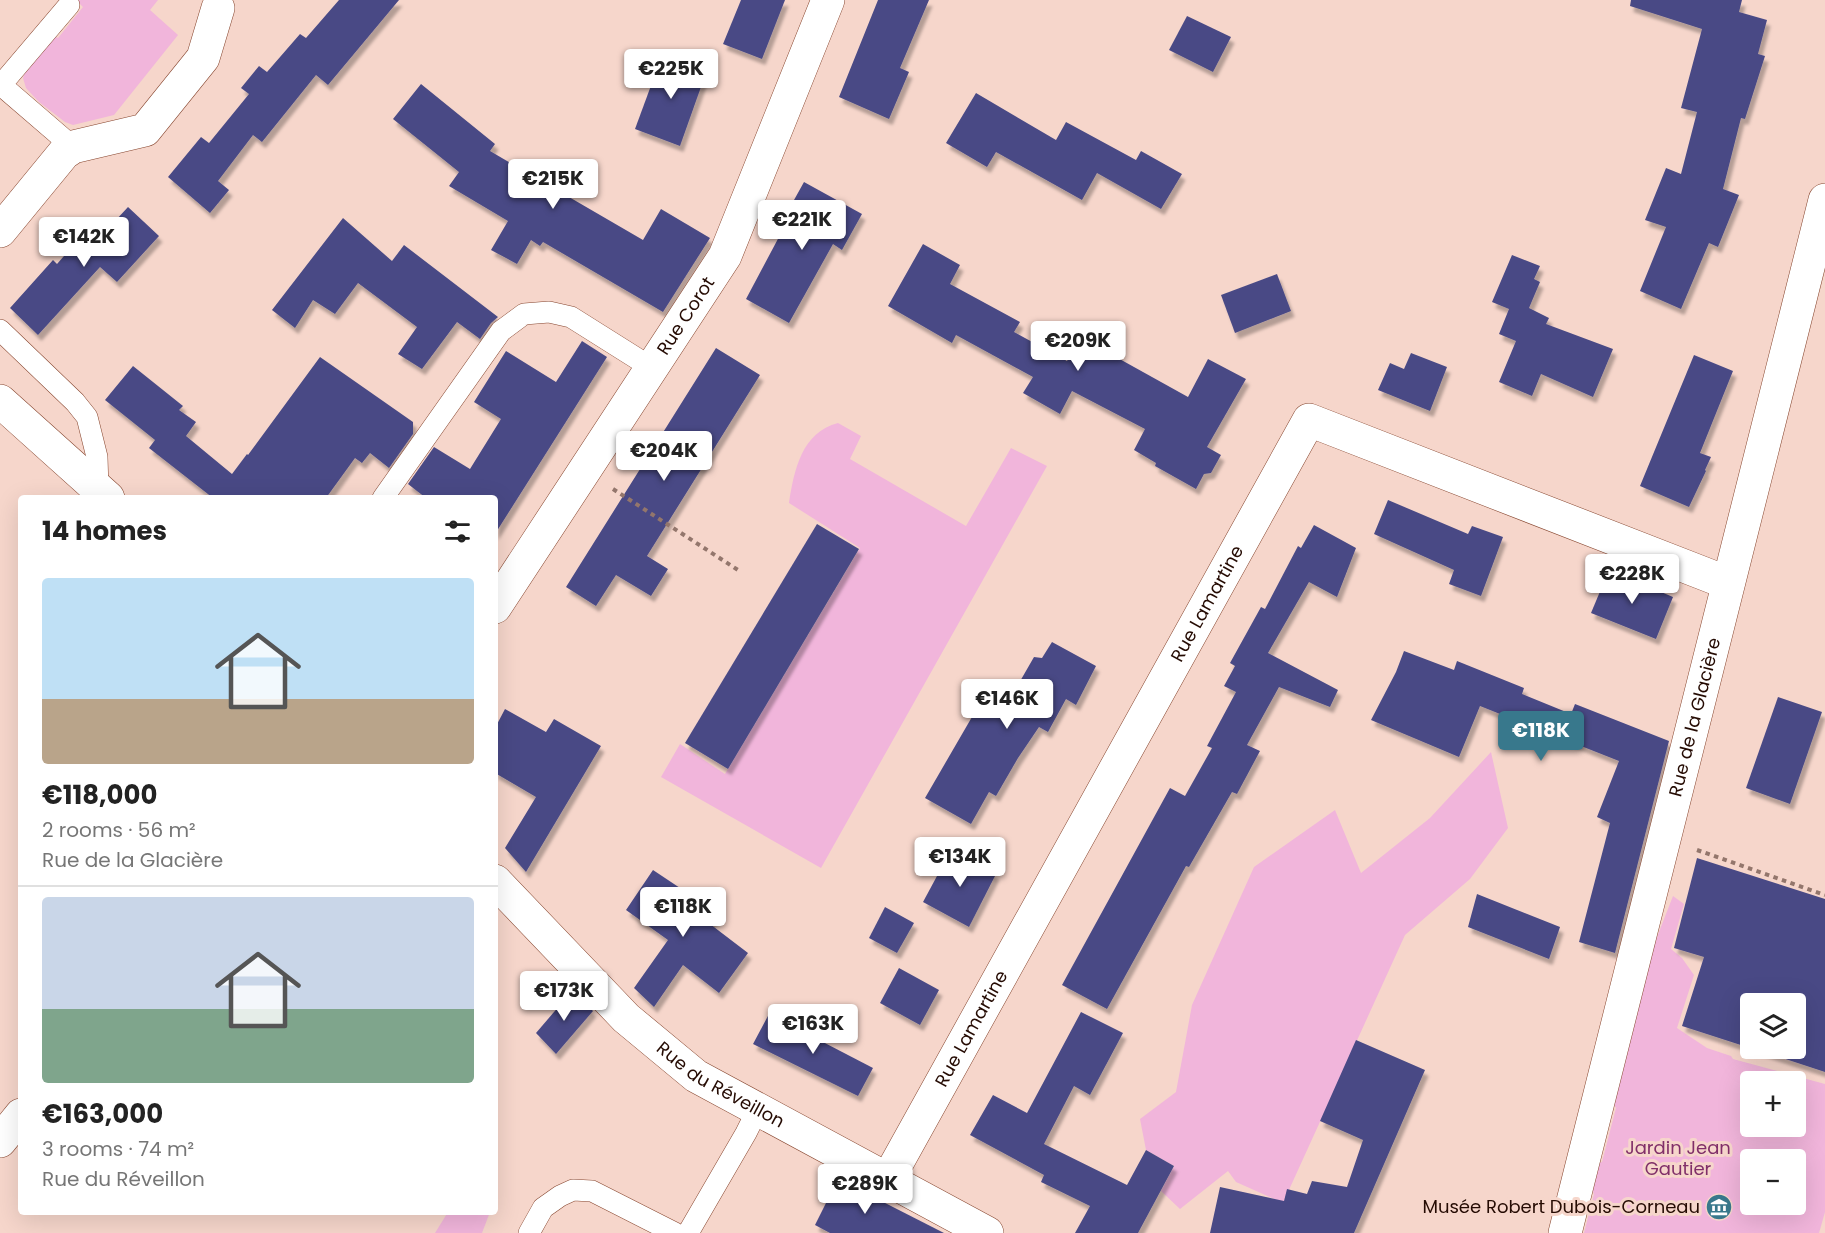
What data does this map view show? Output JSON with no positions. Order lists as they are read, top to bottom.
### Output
{
  "streets": {
    "street": [
      "Rue Corot",
      "Rue Lamartine",
      "Rue de la Glacière",
      "Rue du Réveillon"
    ]
  },
  "crossings": [
    ["Rue Lamartine", "Rue de la Glacière"],
    ["Rue Lamartine", "Rue du Réveillon"]
  ],
  "parks": ["Jardin Jean Gautier"],
  "places": {
    "museum": ["Musée Robert Dubois-Corneau"]
  },
  "page": {
    "price": [
      "€225K",
      "€215K",
      "€221K",
      "€142K",
      "€209K",
      "€204K",
      "€228K",
      "€146K",
      "€118K",
      "€134K",
      "€118K",
      "€173K",
      "€163K",
      "€289K"
    ],
    "heading": "14 homes",
    "list": [
      {
        "name": "€118,000",
        "note": "2 rooms · 56 m² · Rue de la Glacière"
      },
      {
        "name": "€163,000",
        "note": "3 rooms · 74 m² · Rue du Réveillon"
      }
    ],
    "map_buttons": ["+", "−"]
  }
}
